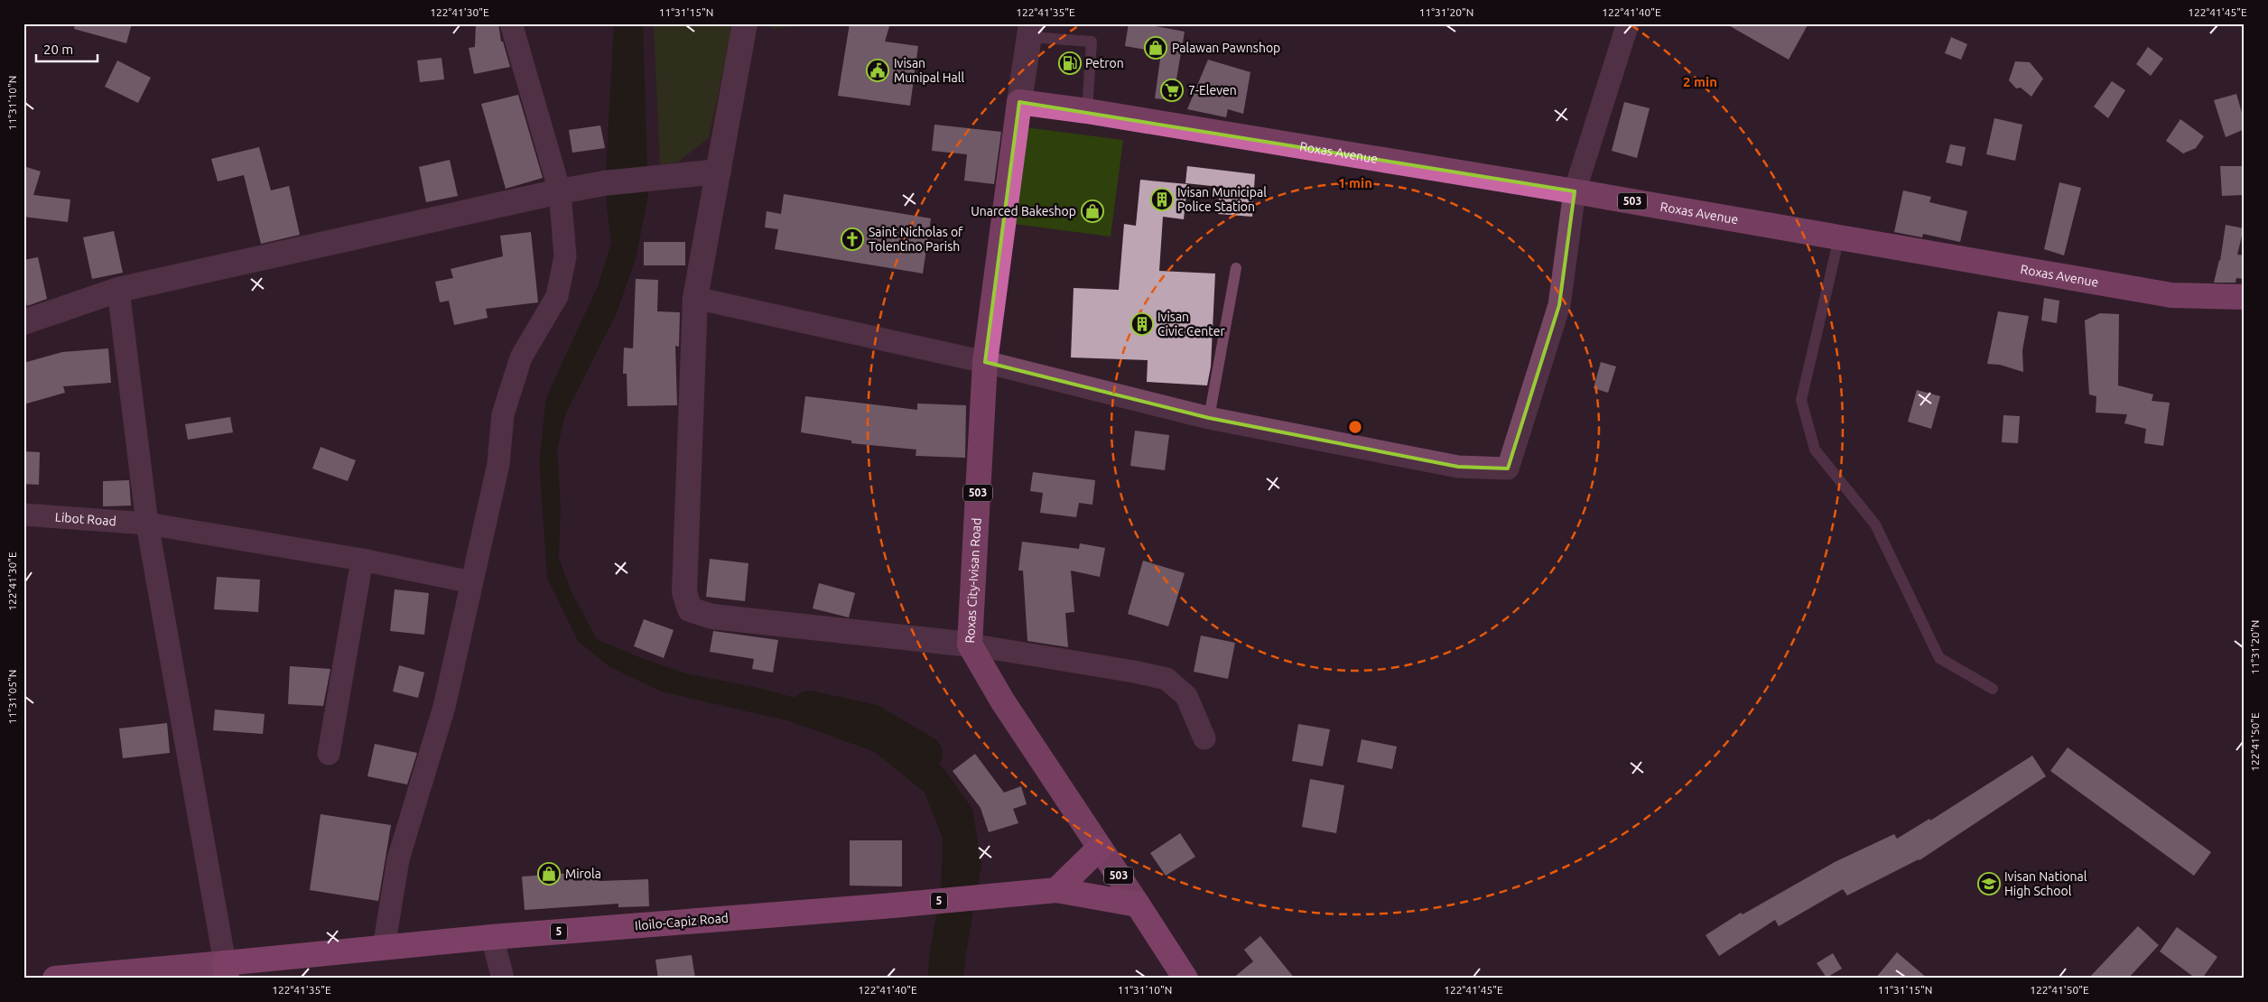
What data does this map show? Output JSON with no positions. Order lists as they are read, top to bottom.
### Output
{
  "streets": {
    "highway": ["5", "Iloilo-Capiz Road"],
    "main road": ["Roxas Avenue", "503", "Roxas City-Ivisan Road"],
    "street": ["Libot Road"]
  },
  "crossings": [
    ["Roxas Avenue", "Roxas City-Ivisan Road"],
    ["Roxas City-Ivisan Road", "Iloilo-Capiz Road"]
  ],
  "places": {
    "shop": ["Palawan Pawnshop", "Unarced Bakeshop", "Mirola"],
    "fuel station": ["Petron"],
    "public building": ["Ivisan Munipal Hall"],
    "supermarket": ["7-Eleven"],
    "building": ["Ivisan Municipal Police Station", "Ivisan Civic Center"],
    "church": ["Saint Nicholas of Tolentino Parish"],
    "school or university": ["Ivisan National High School"]
  },
  "scale_bar": "20 m",
  "coordinates": [
    "122°41'30\"E",
    "11°31'15\"N",
    "122°41'35\"E",
    "11°31'20\"N",
    "122°41'40\"E",
    "122°41'45\"E",
    "11°31'10\"N",
    "11°31'05\"N",
    "122°41'50\"E"
  ],
  "rings": ["2 min", "1 min"]
}
